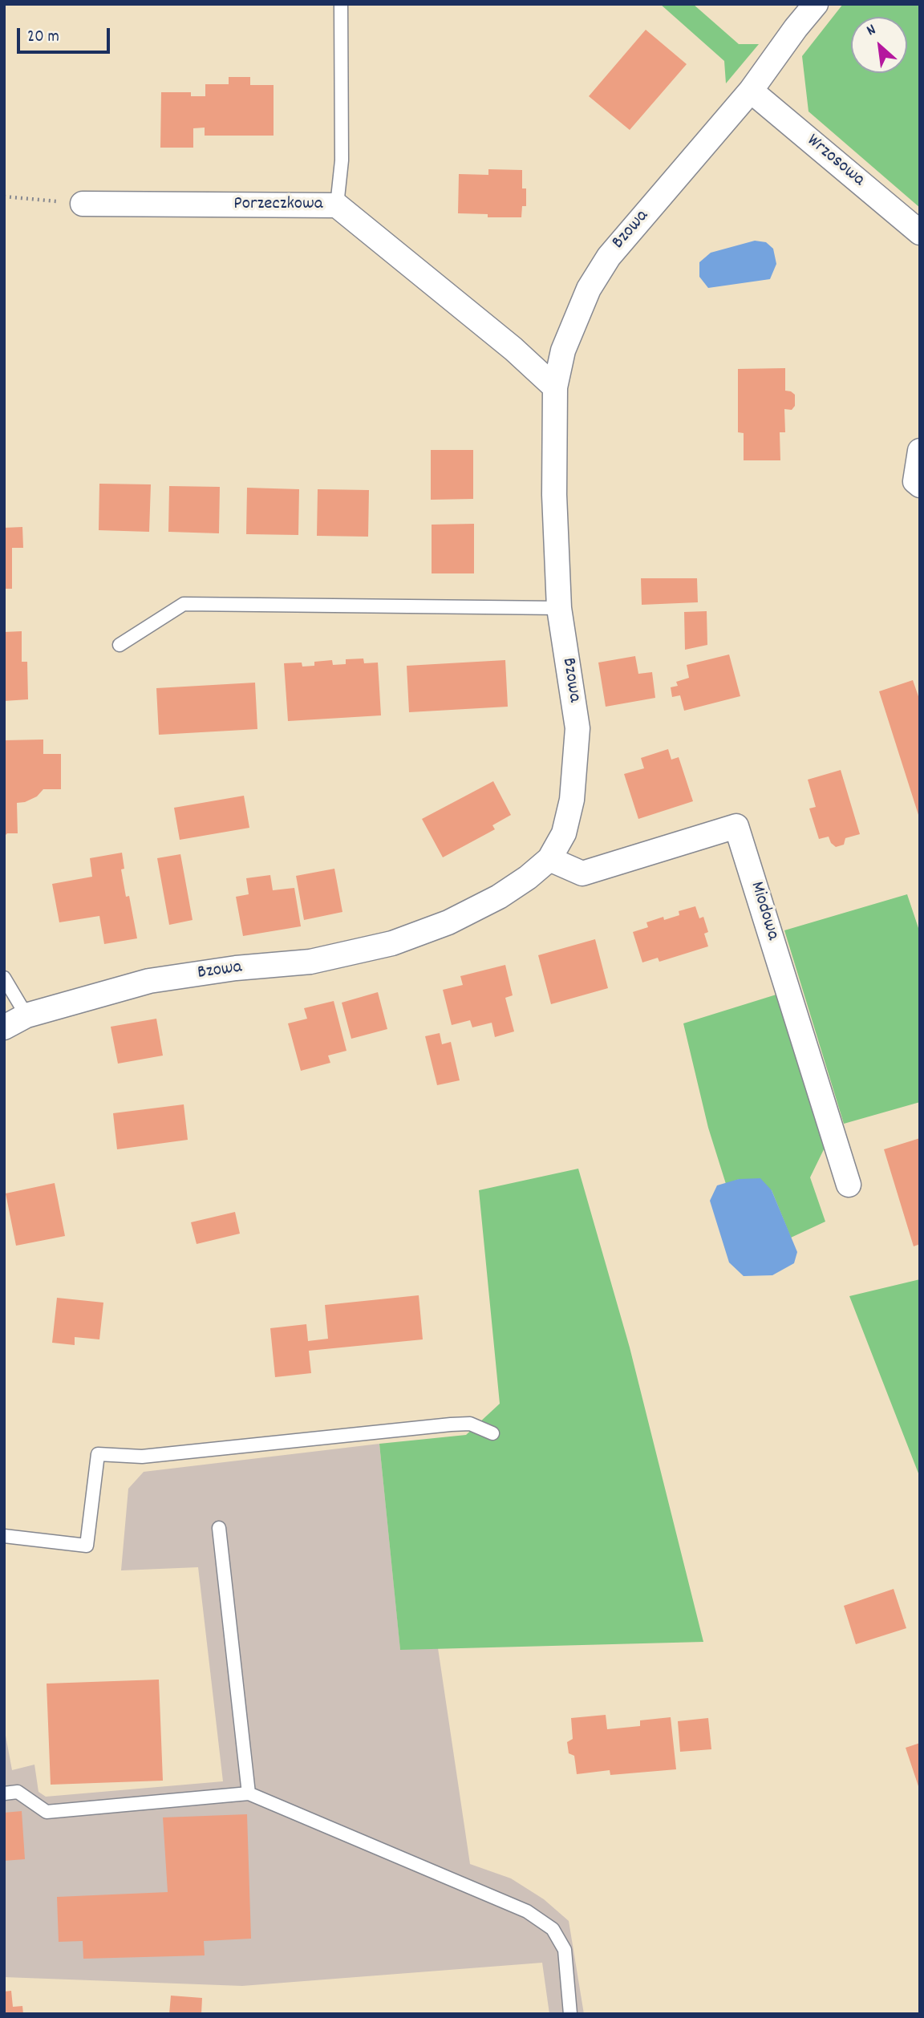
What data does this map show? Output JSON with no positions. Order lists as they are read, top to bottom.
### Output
{
  "streets": {
    "street": [
      "Wrzosowa",
      "Porzeczkowa",
      "Bzowa",
      "Miodowa"
    ]
  },
  "crossings": [
    ["Wrzosowa", "Bzowa"],
    ["Porzeczkowa", "Bzowa"],
    ["Bzowa", "Miodowa"]
  ],
  "scale_bar": "20 m",
  "north": "top left"
}
